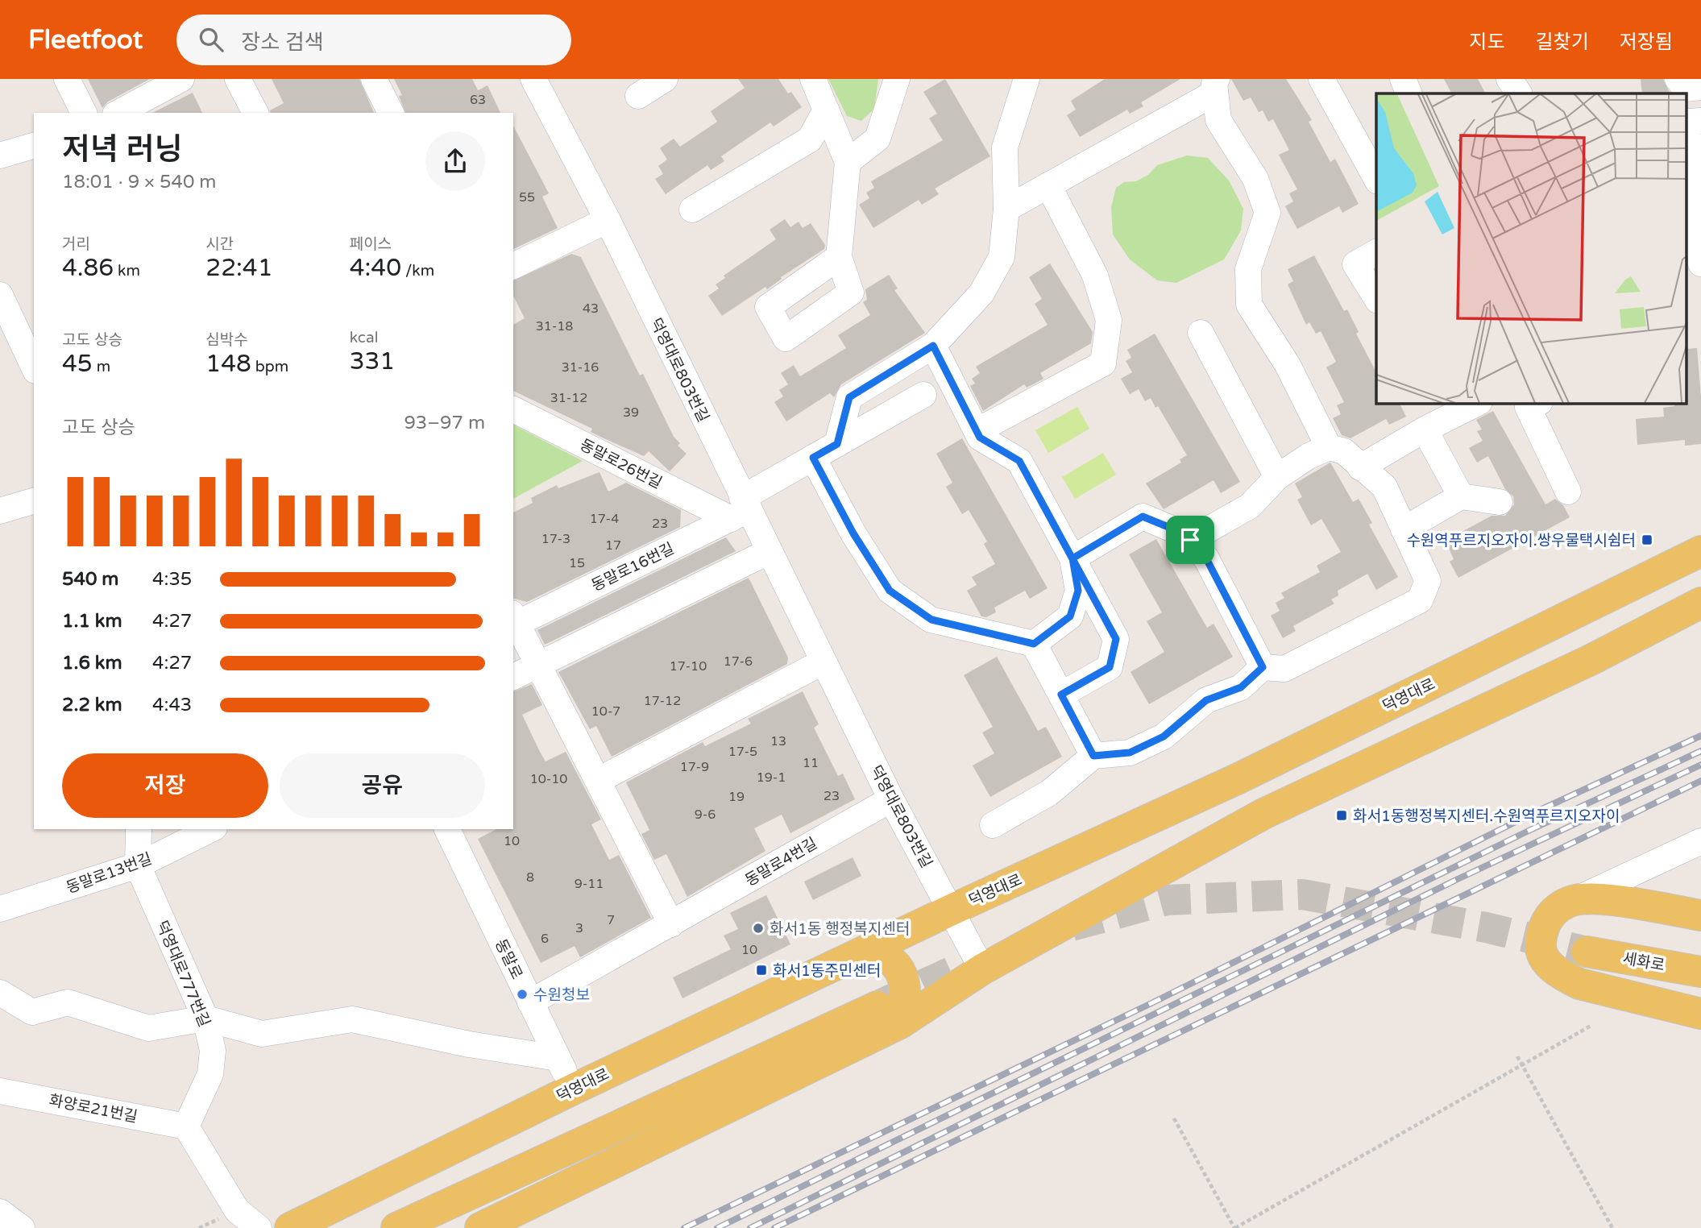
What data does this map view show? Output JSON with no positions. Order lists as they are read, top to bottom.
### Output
{
  "streets": {
    "main road": ["덕영대로", "세화로"],
    "street": [
      "덕영대로803번길",
      "동말로26번길",
      "동말로16번길",
      "동말로4번길",
      "동말로13번길",
      "동말로",
      "덕영대로777번길",
      "화양로21번길"
    ]
  },
  "crossings": [
    ["덕영대로803번길", "동말로26번길"],
    ["덕영대로803번길", "동말로16번길"],
    ["덕영대로803번길", "덕영대로"],
    ["덕영대로803번길", "동말로4번길"],
    ["동말로26번길", "동말로16번길"],
    ["덕영대로", "동말로"],
    ["동말로4번길", "동말로"],
    ["동말로13번길", "덕영대로777번길"],
    ["덕영대로777번길", "화양로21번길"]
  ],
  "places": {
    "transit": ["수원역푸르지오자이.쌍우물택시쉼터", "화서1동행정복지센터.수원역푸르지오자이", "화서1동주민센터"],
    "other": ["화서1동 행정복지센터", "수원청보"]
  },
  "house_numbers": [
    "63",
    "55",
    "43",
    "31-18",
    "31-16",
    "31-12",
    "39",
    "17-4",
    "23",
    "17-3",
    "17",
    "15",
    "17-6",
    "17-10",
    "17-12",
    "10-7",
    "13",
    "17-5",
    "11",
    "17-9",
    "19-1",
    "10-10",
    "23",
    "19",
    "9-6",
    "10",
    "8",
    "9-11",
    "7",
    "3",
    "6",
    "10"
  ],
  "page": {
    "header": "Fleetfoot",
    "search": "장소 검색",
    "nav": ["지도", "길찾기", "저장됨"],
    "heading": ["저녁 러닝", "18:01 · 9 × 540 m"],
    "stats": [
      ["거리", "4.86 km"],
      ["시간", "22:41"],
      ["페이스", "4:40 /km"],
      ["고도 상승", "45 m"],
      ["심박수", "148 bpm"],
      ["kcal", "331"]
    ],
    "chart": ["고도 상승", "93–97 m"],
    "list": [
      {
        "name": "540 m",
        "note": "4:35"
      },
      {
        "name": "1.1 km",
        "note": "4:27"
      },
      {
        "name": "1.6 km",
        "note": "4:27"
      },
      {
        "name": "2.2 km",
        "note": "4:43"
      }
    ],
    "buttons": ["저장", "공유"]
  }
}
